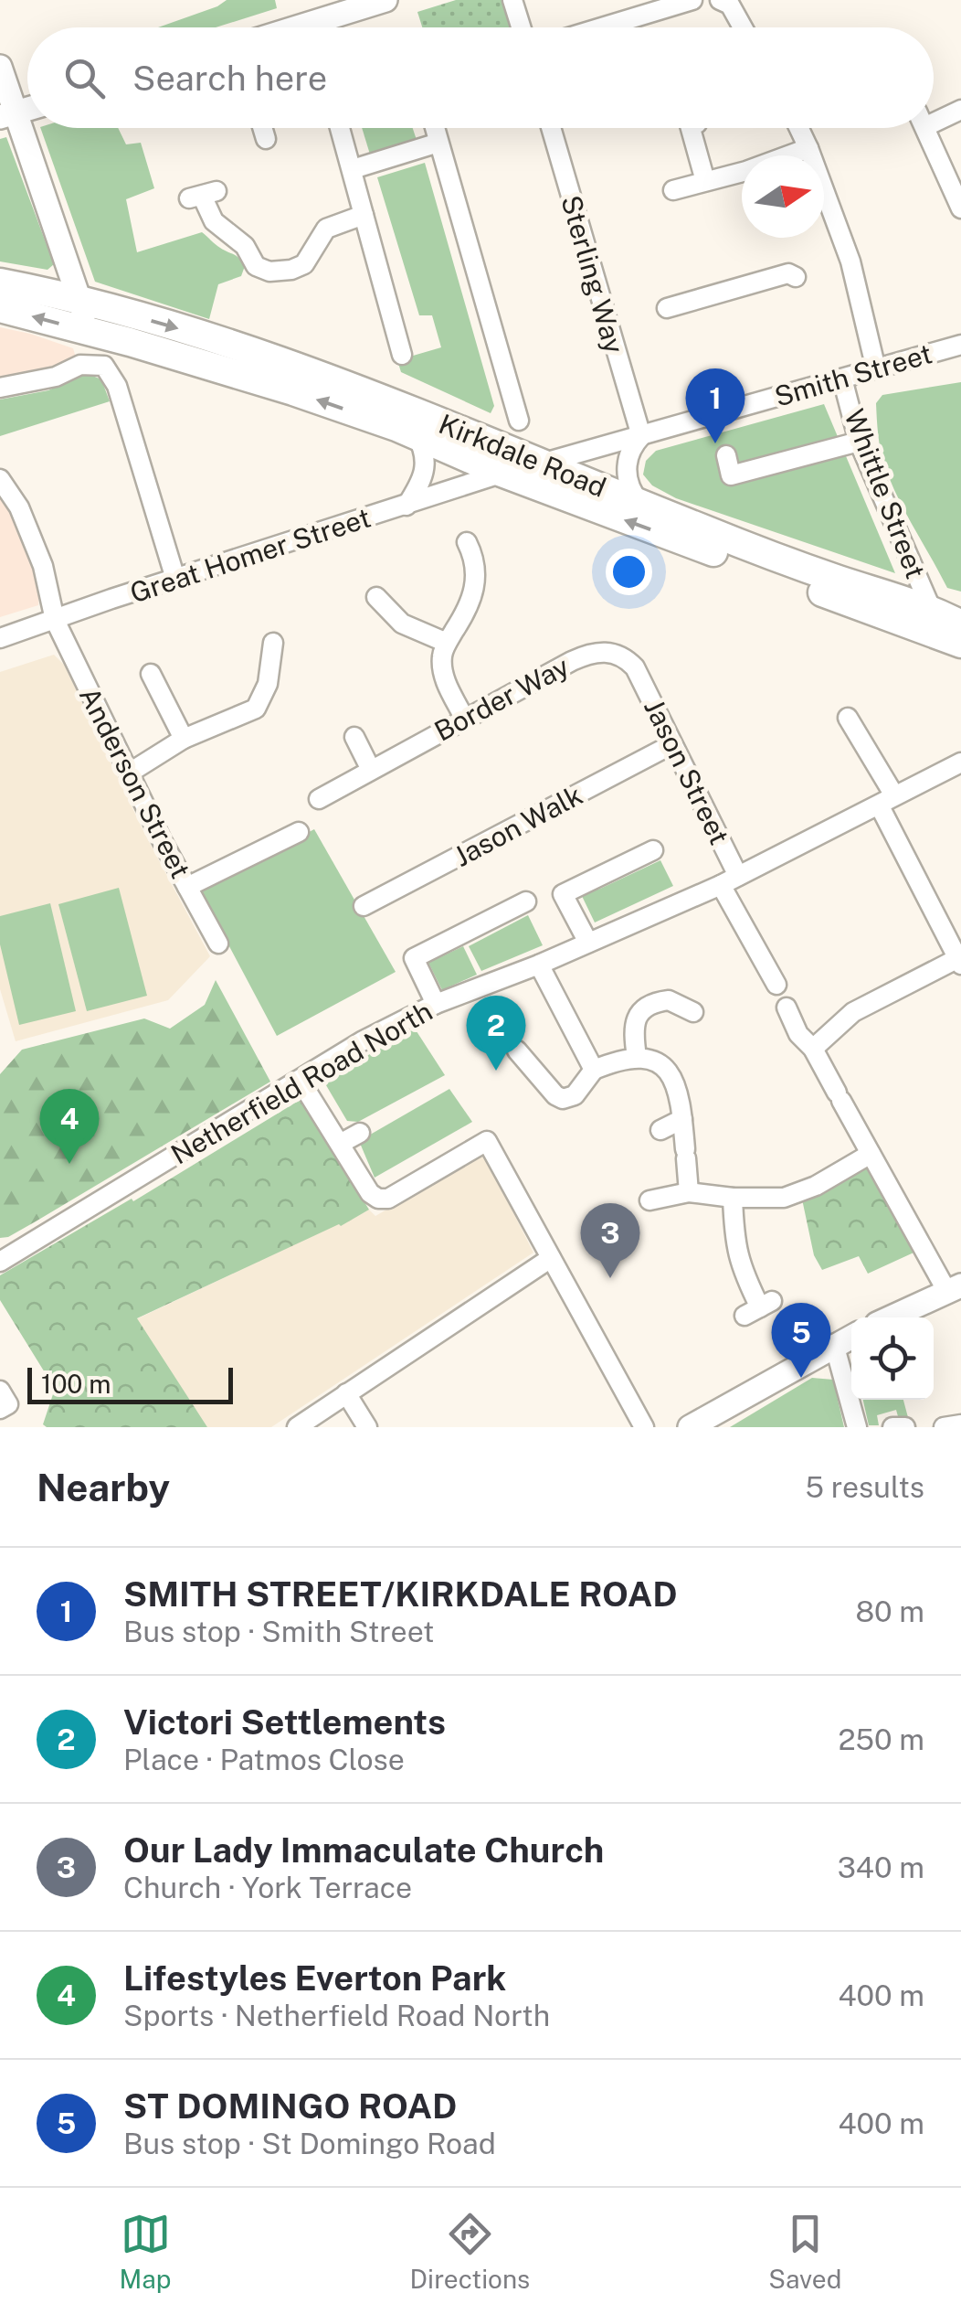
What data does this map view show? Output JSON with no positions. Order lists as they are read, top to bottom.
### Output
{
  "streets": {
    "highway": ["Kirkdale Road"],
    "street": [
      "Sterling Way",
      "Smith Street",
      "Whittle Street",
      "Great Homer Street",
      "Border Way",
      "Jason Street",
      "Anderson Street",
      "Jason Walk",
      "Netherfield Road North"
    ]
  },
  "crossings": [
    ["Sterling Way", "Smith Street"],
    ["Smith Street", "Kirkdale Road"],
    ["Smith Street", "Whittle Street"],
    ["Smith Street", "Great Homer Street"],
    ["Kirkdale Road", "Whittle Street"],
    ["Kirkdale Road", "Great Homer Street"],
    ["Great Homer Street", "Anderson Street"],
    ["Border Way", "Jason Street"],
    ["Jason Street", "Jason Walk"],
    ["Jason Street", "Netherfield Road North"]
  ],
  "scale_bar": "100 m",
  "north": "right",
  "page": {
    "search": "Search here",
    "pins": [
      "1",
      "2",
      "4",
      "3",
      "5"
    ],
    "scale": "100 m",
    "heading": ["Nearby", "5 results"],
    "list": [
      {
        "mark": "1",
        "name": "SMITH STREET/KIRKDALE ROAD",
        "note": "Bus stop · Smith Street",
        "value": "80 m"
      },
      {
        "mark": "2",
        "name": "Victori Settlements",
        "note": "Place · Patmos Close",
        "value": "250 m"
      },
      {
        "mark": "3",
        "name": "Our Lady Immaculate Church",
        "note": "Church · York Terrace",
        "value": "340 m"
      },
      {
        "mark": "4",
        "name": "Lifestyles Everton Park",
        "note": "Sports · Netherfield Road North",
        "value": "400 m"
      },
      {
        "mark": "5",
        "name": "ST DOMINGO ROAD",
        "note": "Bus stop · St Domingo Road",
        "value": "400 m"
      }
    ],
    "nav": ["Map", "Directions", "Saved"]
  }
}
